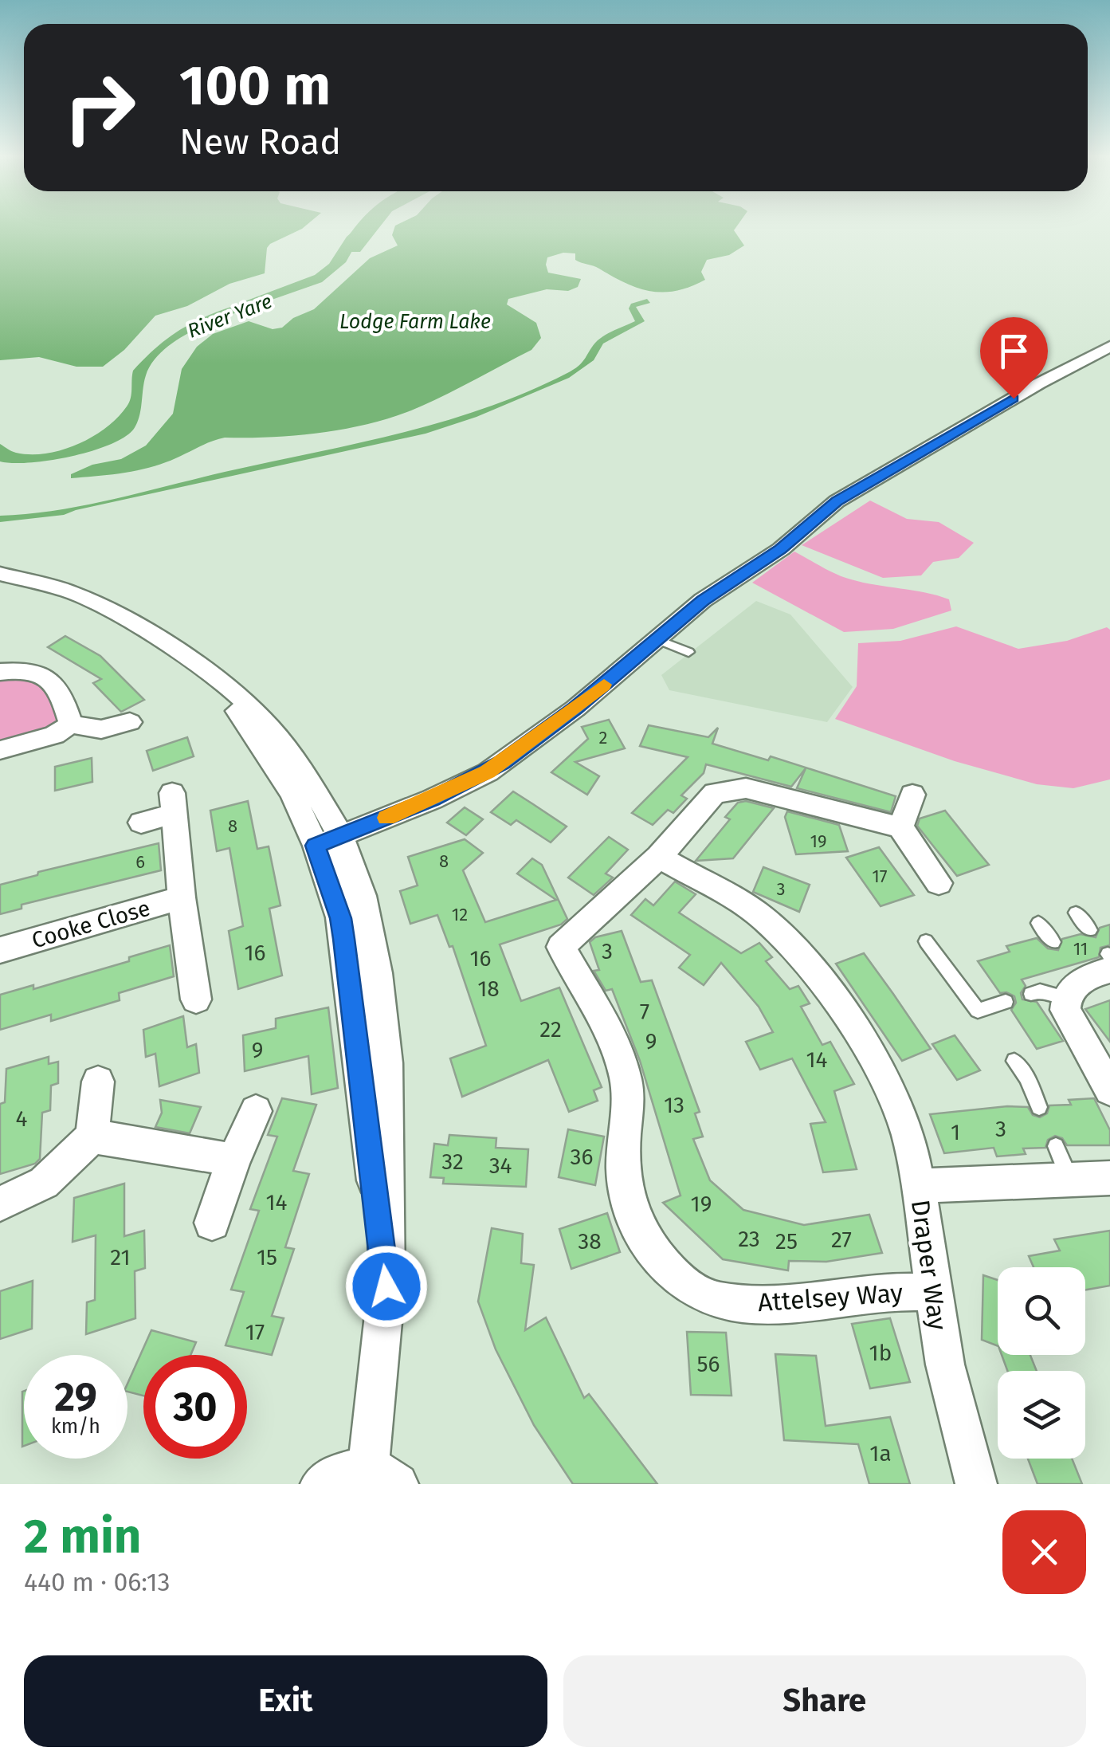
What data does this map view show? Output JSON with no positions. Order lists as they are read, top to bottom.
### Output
{
  "streets": {
    "street": ["Cooke Close", "Draper Way", "Attelsey Way"]
  },
  "crossings": [
    ["Draper Way", "Attelsey Way"]
  ],
  "water": ["River Yare", "Lodge Farm Lake"],
  "house_numbers": [
    "2",
    "8",
    "19",
    "8",
    "6",
    "17",
    "3",
    "12",
    "11",
    "3",
    "16",
    "16",
    "18",
    "7",
    "22",
    "9",
    "9",
    "14",
    "13",
    "4",
    "3",
    "1",
    "36",
    "32",
    "34",
    "14",
    "19",
    "23",
    "27",
    "38",
    "25",
    "21",
    "15",
    "17",
    "1b",
    "56",
    "1a"
  ],
  "page": {
    "turn": ["100 m", "New Road"],
    "speed": "29 km/h",
    "limit": "30",
    "heading": ["2 min", "440 m · 06:13"],
    "buttons": ["Exit", "Share"]
  }
}
